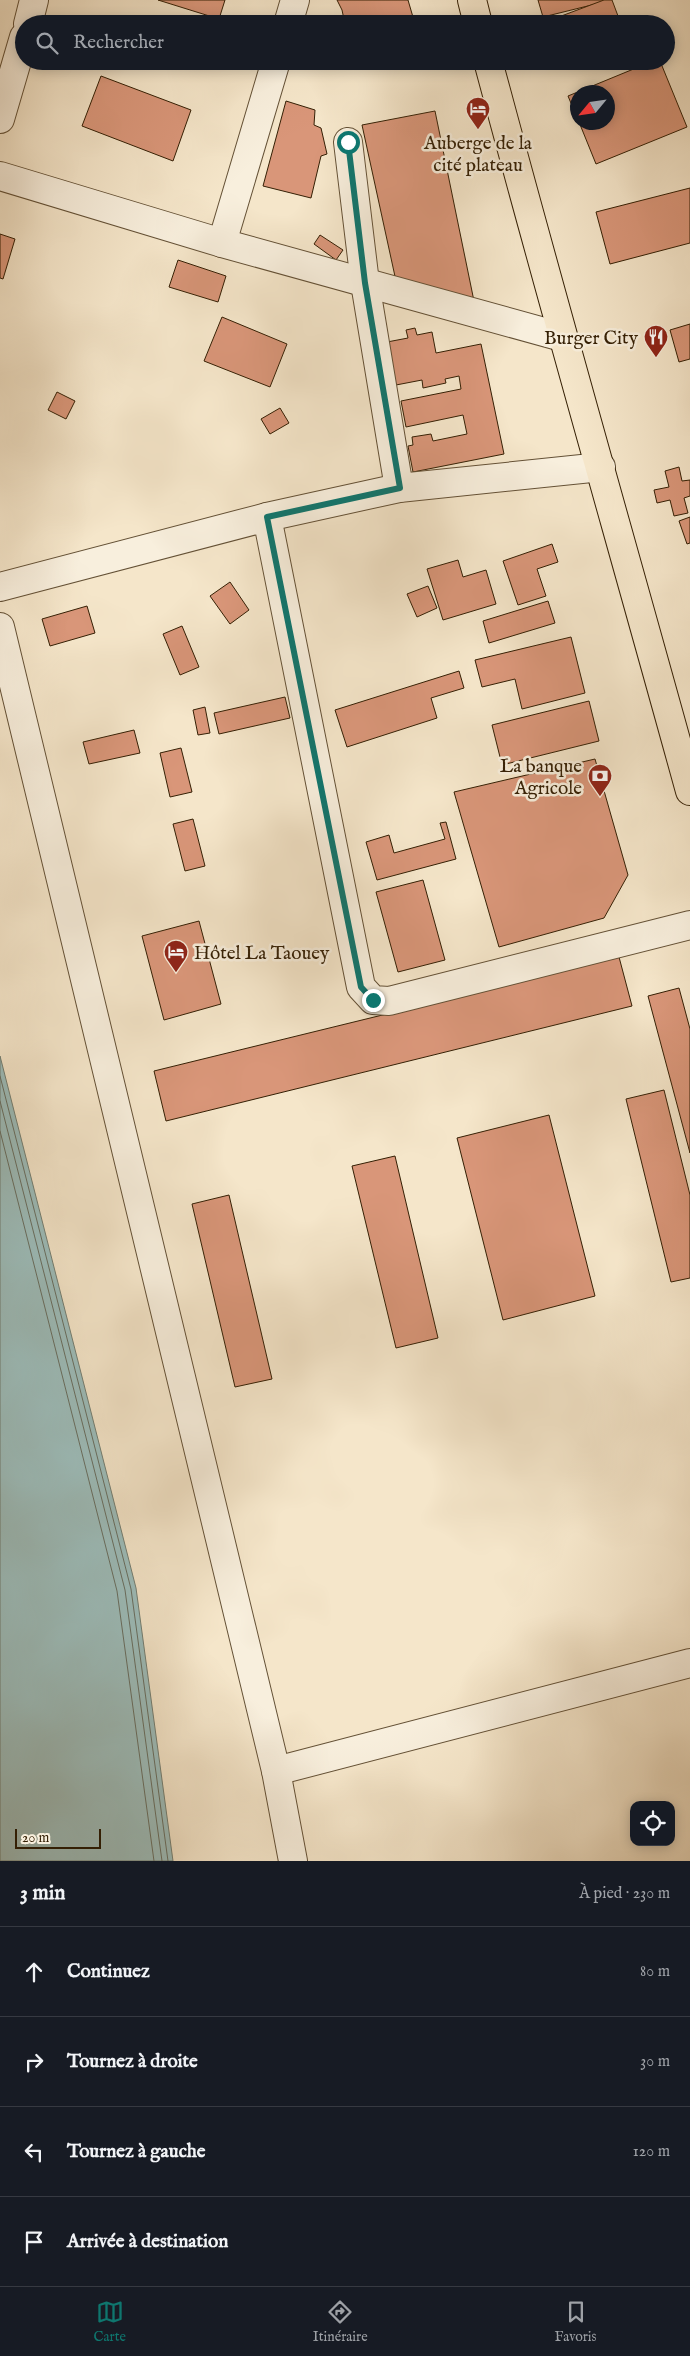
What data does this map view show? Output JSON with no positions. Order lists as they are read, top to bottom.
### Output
{
  "places": {
    "hotel": ["Auberge de la cité plateau", "Hôtel La Taouey"],
    "restaurant": ["Burger City"],
    "bank": ["La banque Agricole"]
  },
  "scale_bar": "20 m",
  "north": "bottom left",
  "page": {
    "search": "Rechercher",
    "scale": "20 m",
    "heading": ["3 min", "À pied · 230 m"],
    "list": [
      ["Continuez", "80 m"],
      ["Tournez à droite", "30 m"],
      ["Tournez à gauche", "120 m"],
      "Arrivée à destination"
    ],
    "nav": ["Carte", "Itinéraire", "Favoris"]
  }
}
